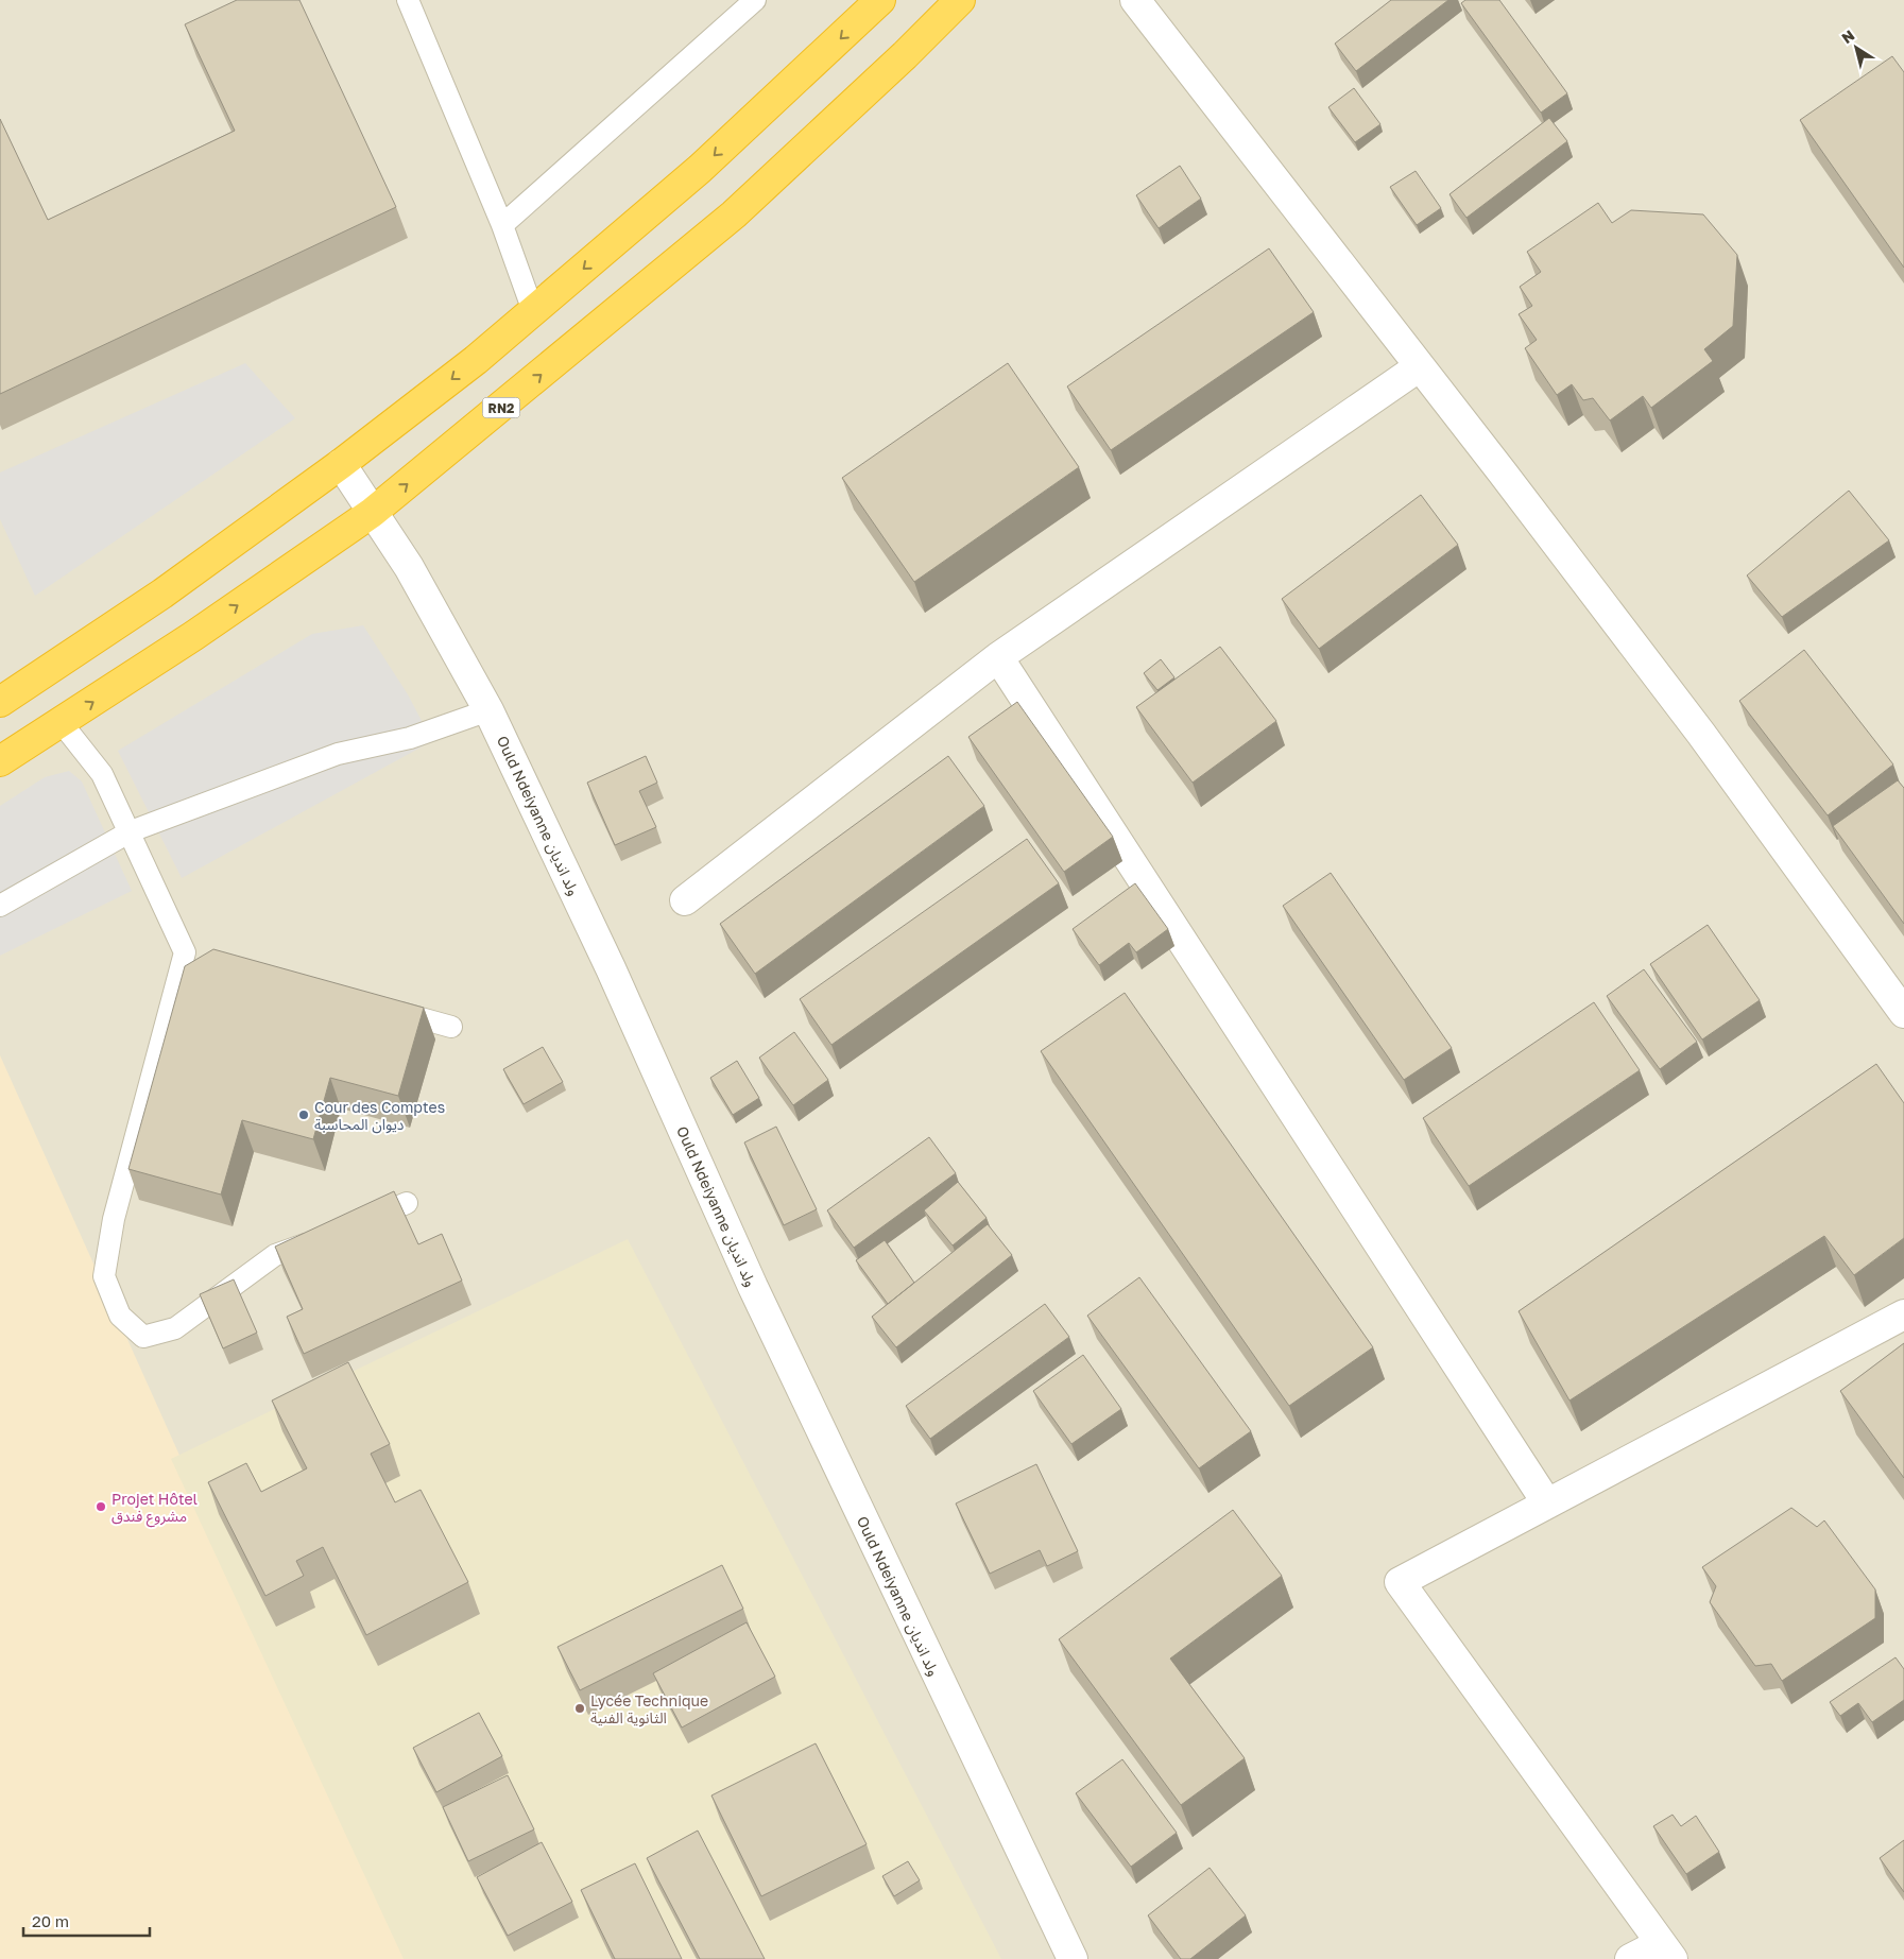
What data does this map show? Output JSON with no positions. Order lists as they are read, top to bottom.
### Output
{
  "streets": {
    "highway": ["RN2"],
    "street": ["Ould Ndeiyanne ولد انديان"]
  },
  "crossings": [
    ["RN2", "Ould Ndeiyanne ولد انديان"]
  ],
  "places": ["Cour des Comptes ديوان المحاسبة", "Projet Hôtel مشروع فندق", "Lycée Technique الثانوية الفنية"],
  "scale_bar": "20 m",
  "north": "top left"
}
